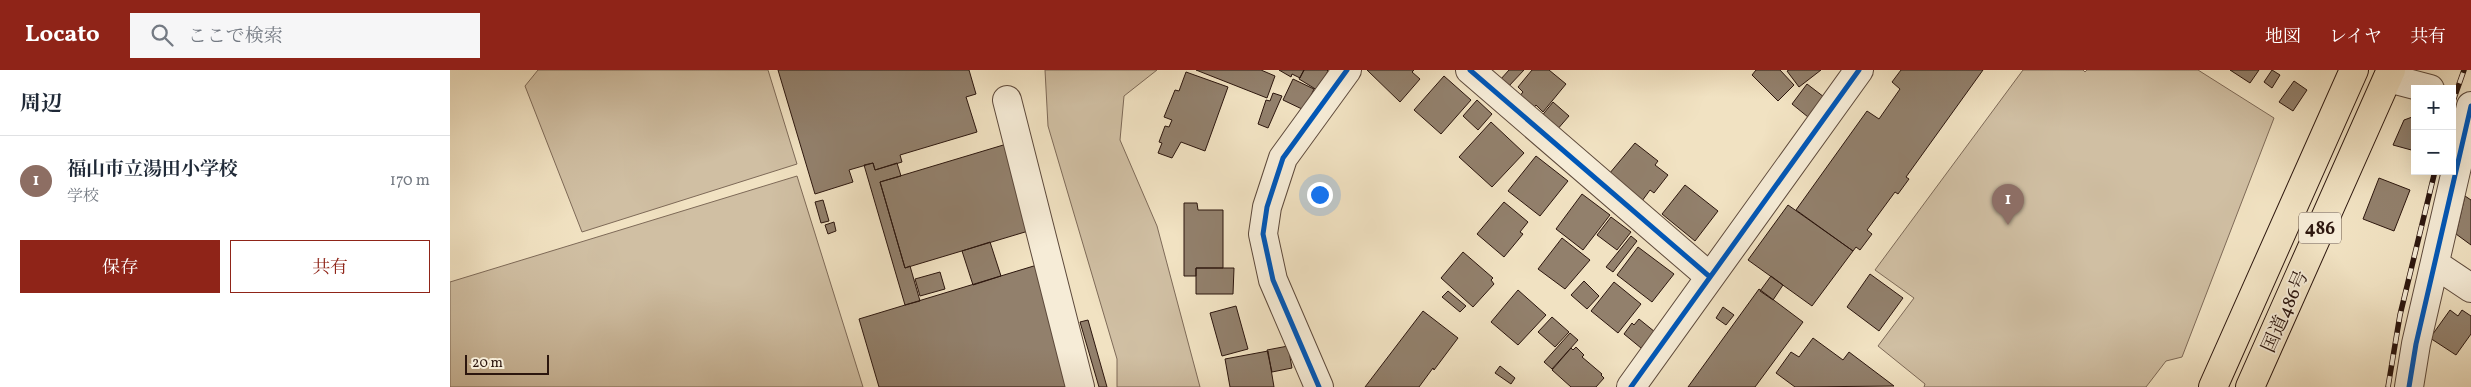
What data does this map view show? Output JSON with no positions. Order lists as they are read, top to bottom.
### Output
{
  "streets": {
    "highway": ["486", "国道486号"]
  },
  "scale_bar": "20 m",
  "page": {
    "header": "Locato",
    "search": "ここで検索",
    "nav": ["地図", "レイヤ", "共有"],
    "heading": "周辺",
    "map_buttons": ["+", "−"],
    "list": [
      {
        "mark": "1",
        "name": "福山市立湯田小学校",
        "note": "学校",
        "value": "170 m"
      }
    ],
    "pins": "1",
    "buttons": ["保存", "共有"],
    "scale": "20 m"
  }
}
